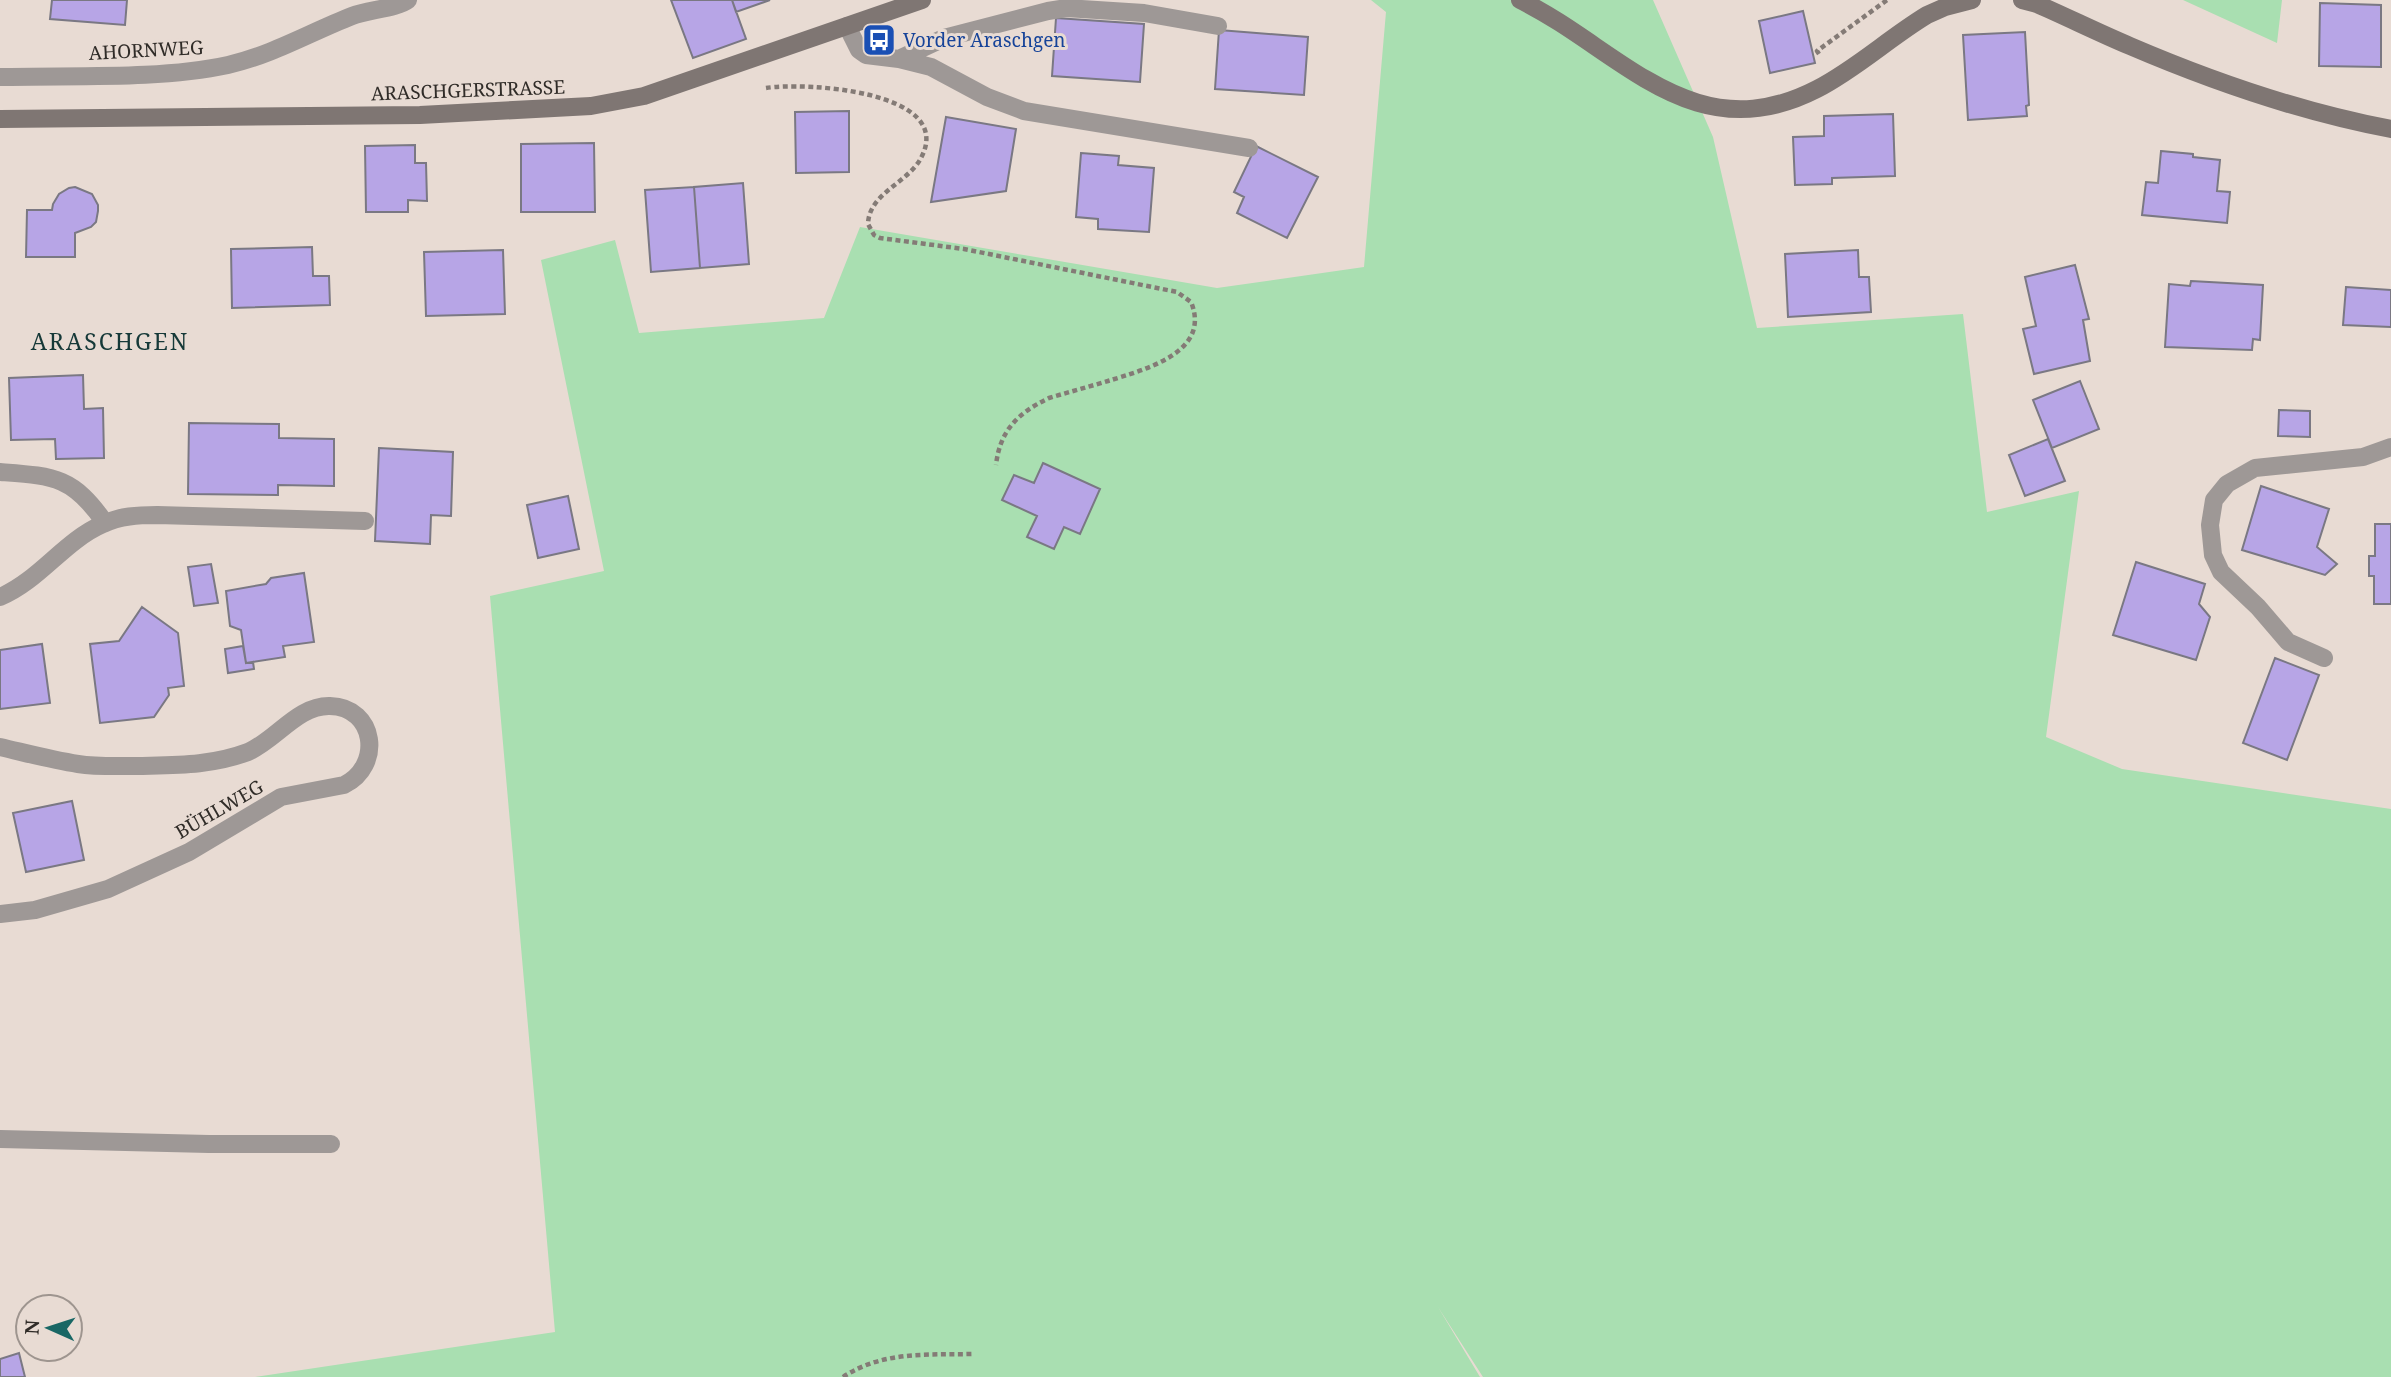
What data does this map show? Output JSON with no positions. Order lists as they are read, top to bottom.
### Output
{
  "streets": {
    "street": ["AHORNWEG", "ARASCHGERSTRASSE", "BÜHLWEG"]
  },
  "districts": ["ARASCHGEN"],
  "places": {
    "bus stop": ["Vorder Araschgen"]
  },
  "north": "left"
}
